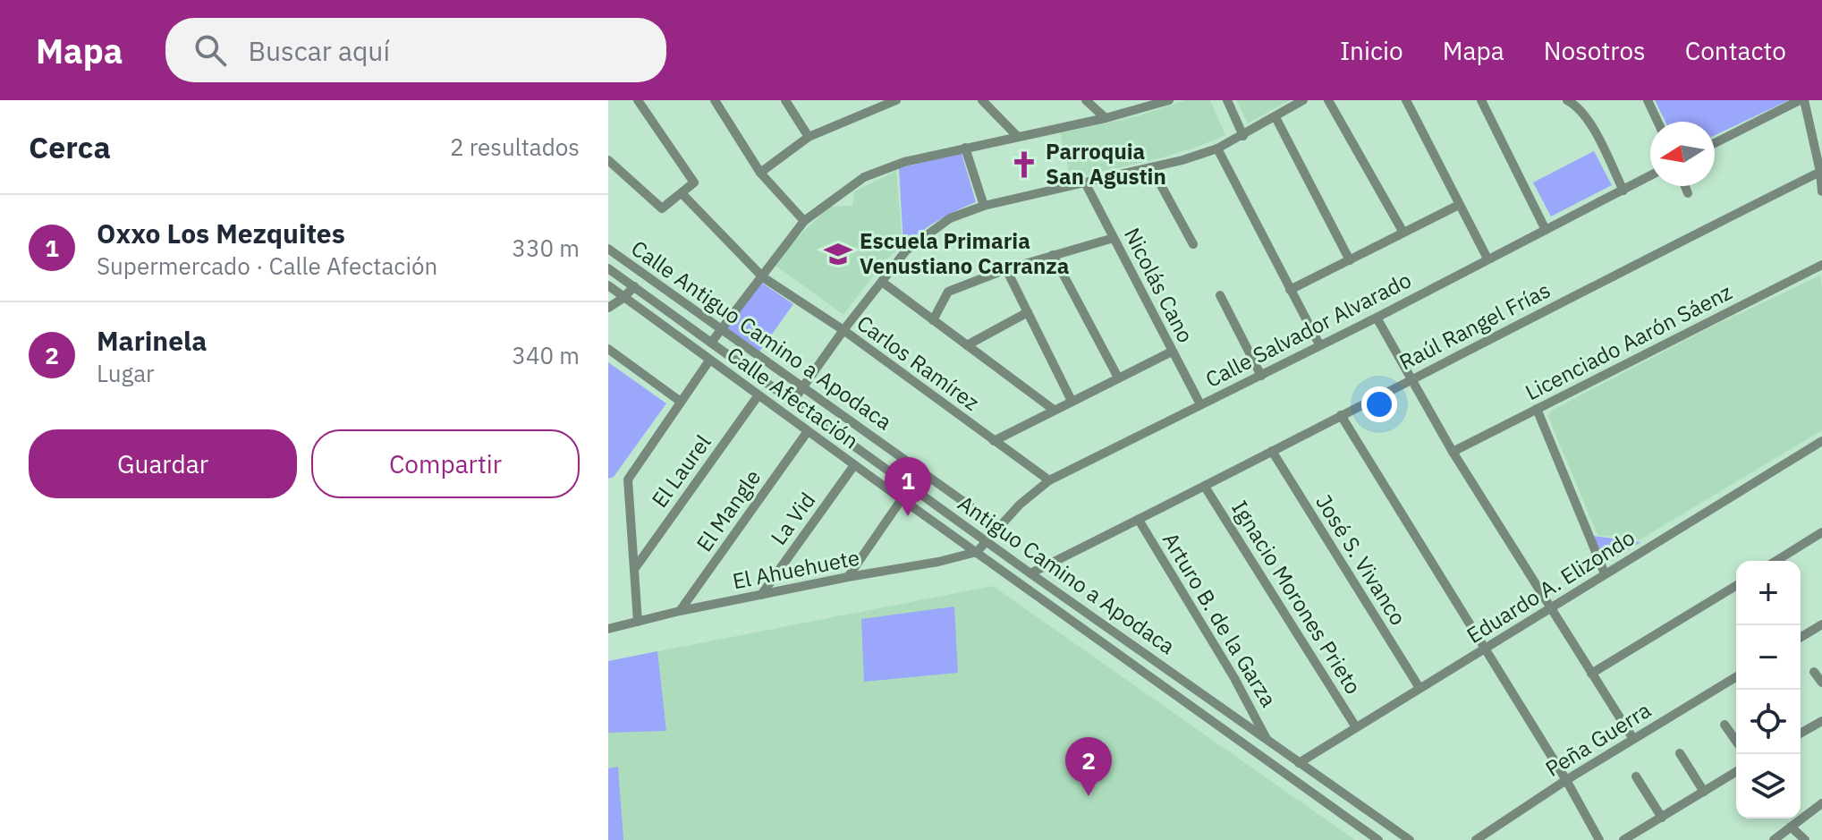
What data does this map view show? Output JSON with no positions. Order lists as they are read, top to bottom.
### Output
{
  "streets": {
    "street": [
      "Nicolás Cano",
      "Raúl Rangel Frías",
      "Calle Salvador Alvarado",
      "Calle Antiguo Camino a Apodaca",
      "Licenciado Aarón Sáenz",
      "Carlos Ramírez",
      "Calle Afectación",
      "El Laurel",
      "El Mangle",
      "La Vid",
      "José S. Vivanco",
      "El Ahuehuete",
      "Antiguo Camino a Apodaca",
      "Eduardo A. Elizondo",
      "Ignacio Morones Prieto",
      "Arturo B. de la Garza",
      "Peña Guerra"
    ]
  },
  "crossings": [
    ["Nicolás Cano", "Calle Salvador Alvarado"],
    ["Raúl Rangel Frías", "José S. Vivanco"],
    ["Raúl Rangel Frías", "Antiguo Camino a Apodaca"],
    ["Raúl Rangel Frías", "Ignacio Morones Prieto"],
    ["Raúl Rangel Frías", "Arturo B. de la Garza"],
    ["Calle Salvador Alvarado", "Calle Antiguo Camino a Apodaca"],
    ["Calle Salvador Alvarado", "Carlos Ramírez"],
    ["Calle Salvador Alvarado", "El Ahuehuete"],
    ["Calle Salvador Alvarado", "Antiguo Camino a Apodaca"],
    ["Calle Antiguo Camino a Apodaca", "Antiguo Camino a Apodaca"],
    ["Calle Afectación", "El Laurel"],
    ["Calle Afectación", "El Mangle"],
    ["Calle Afectación", "La Vid"],
    ["Calle Afectación", "El Ahuehuete"],
    ["El Mangle", "El Ahuehuete"],
    ["La Vid", "El Ahuehuete"],
    ["José S. Vivanco", "Eduardo A. Elizondo"],
    ["El Ahuehuete", "Antiguo Camino a Apodaca"],
    ["Antiguo Camino a Apodaca", "Eduardo A. Elizondo"],
    ["Antiguo Camino a Apodaca", "Arturo B. de la Garza"],
    ["Eduardo A. Elizondo", "Ignacio Morones Prieto"]
  ],
  "places": {
    "church": ["Parroquia San Agustin"],
    "school or university": ["Escuela Primaria Venustiano Carranza"]
  },
  "north": "left",
  "page": {
    "header": "Mapa",
    "search": "Buscar aquí",
    "nav": [
      "Inicio",
      "Mapa",
      "Nosotros",
      "Contacto"
    ],
    "heading": ["Cerca", "2 resultados"],
    "list": [
      {
        "mark": "1",
        "name": "Oxxo Los Mezquites",
        "note": "Supermercado · Calle Afectación",
        "value": "330 m"
      },
      {
        "mark": "2",
        "name": "Marinela",
        "note": "Lugar",
        "value": "340 m"
      }
    ],
    "buttons": ["Guardar", "Compartir"],
    "pins": ["1", "2"],
    "map_buttons": ["+", "−"]
  }
}
